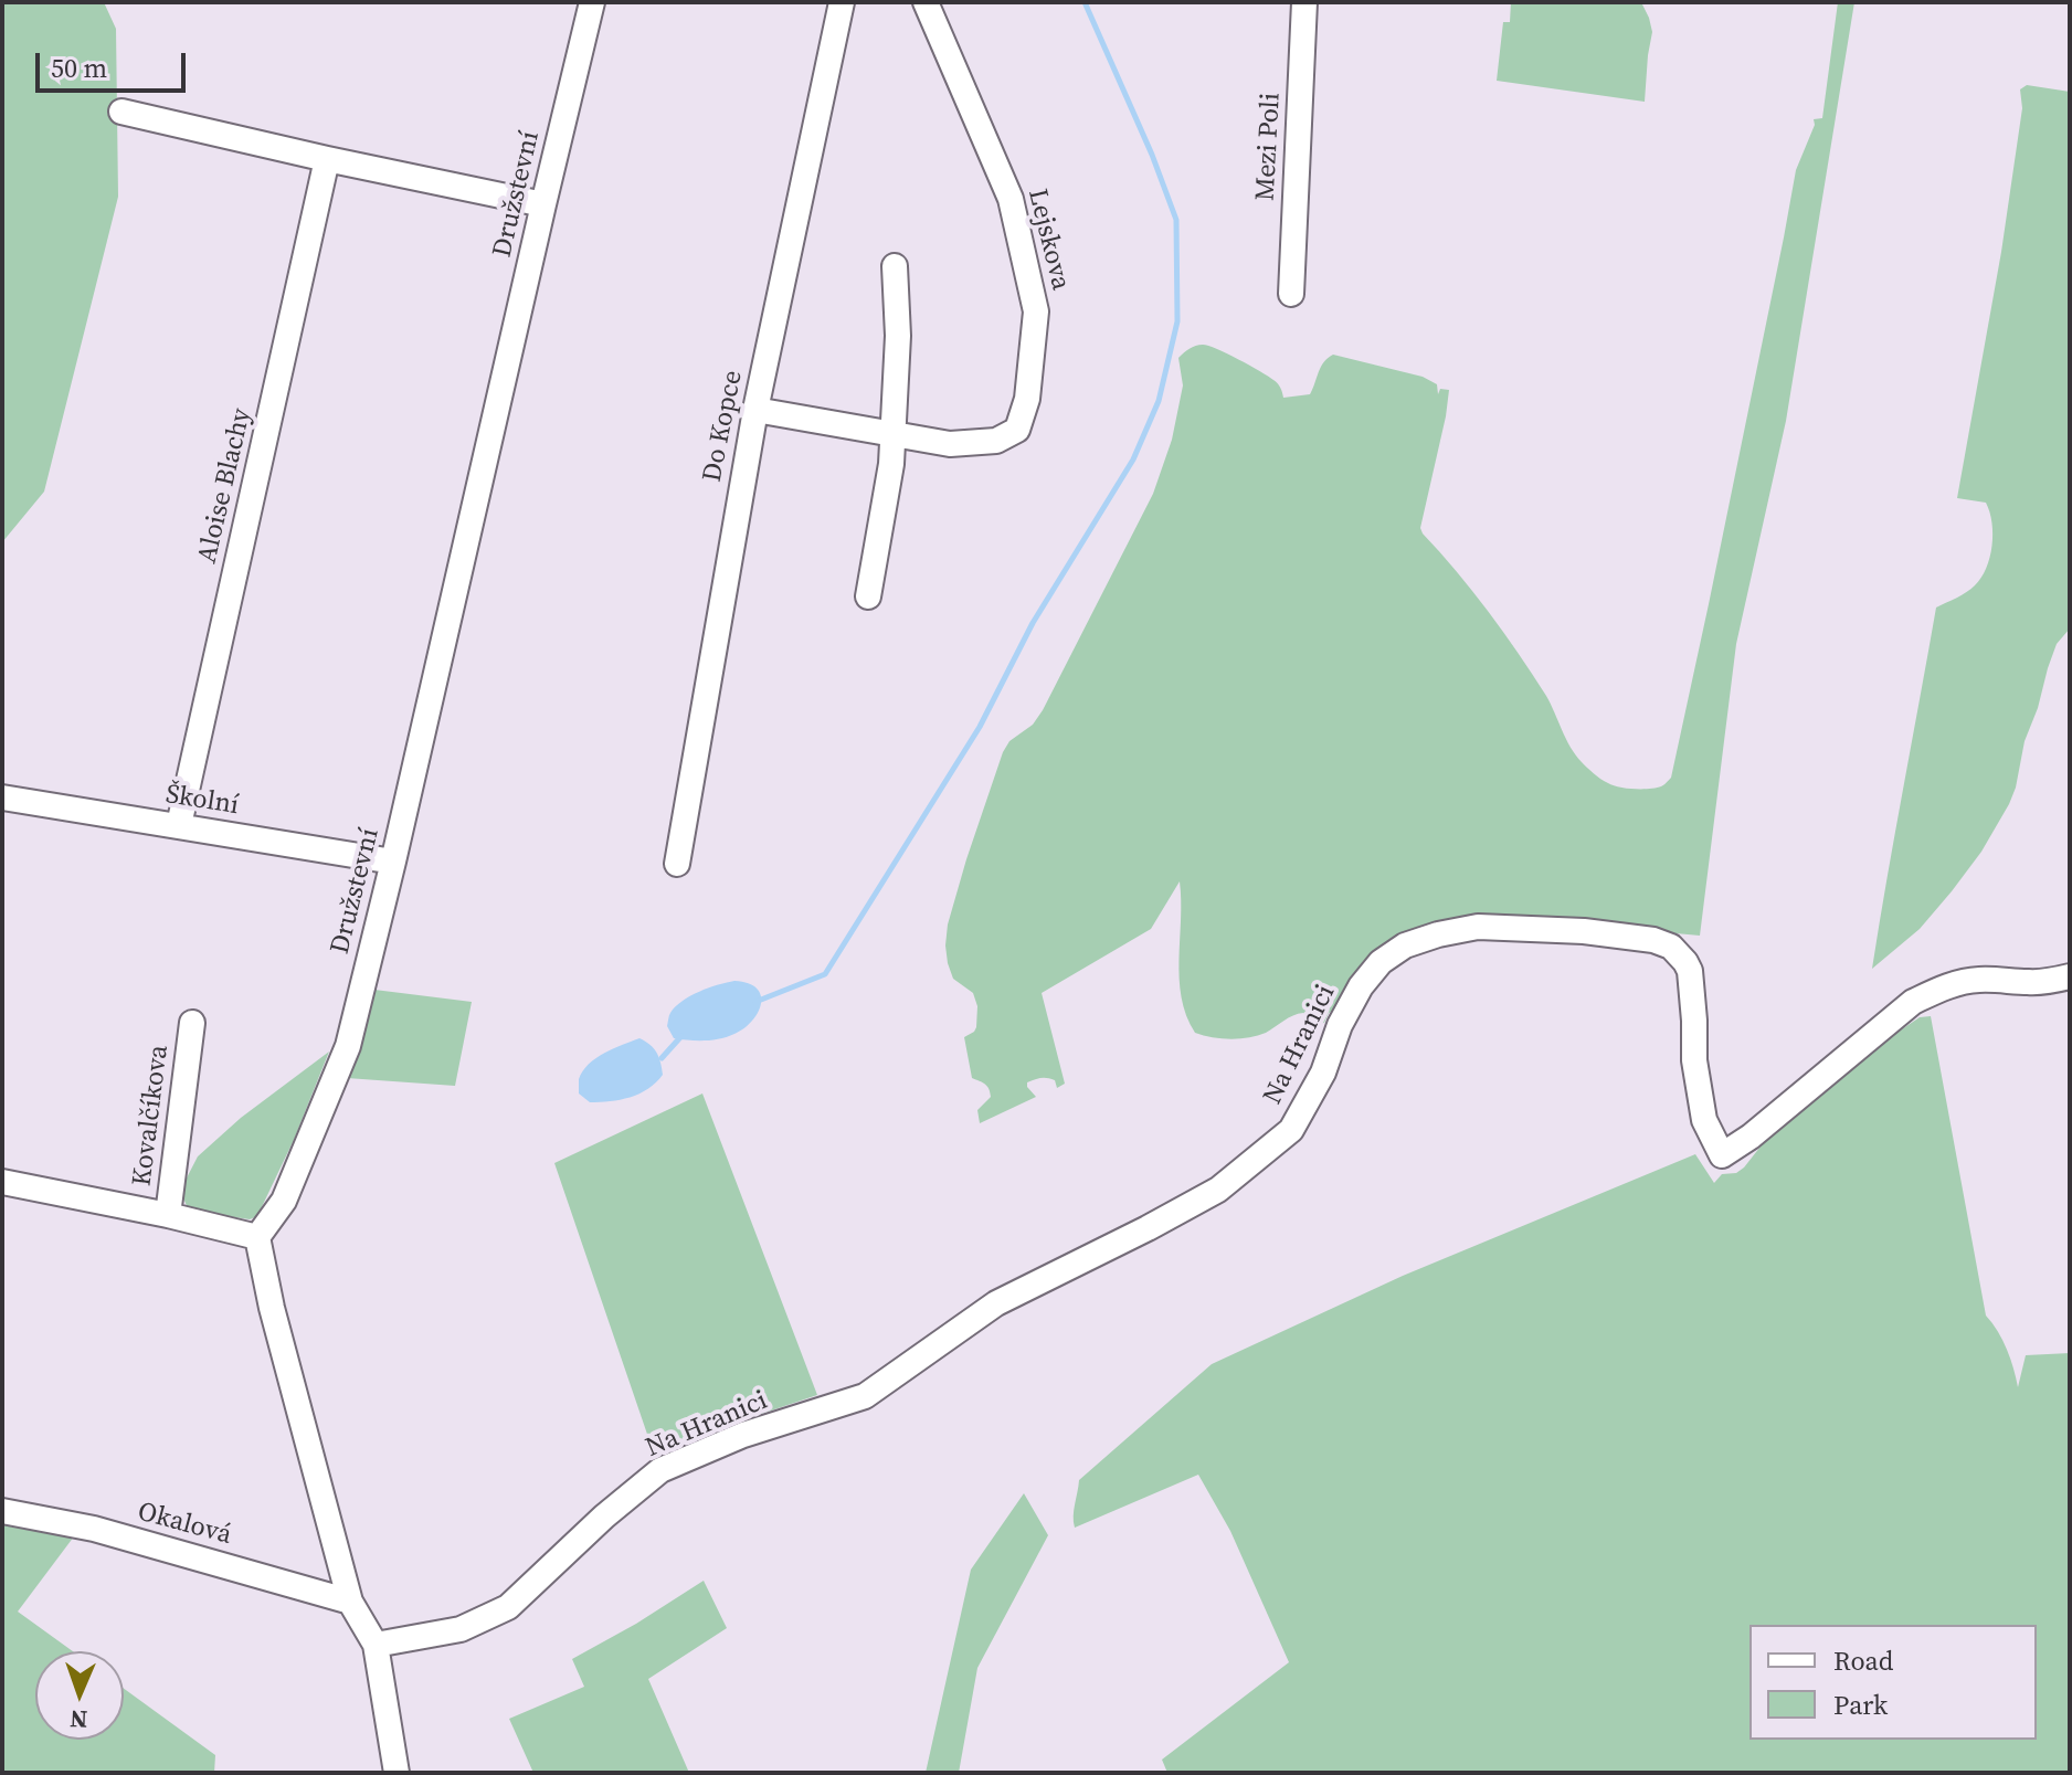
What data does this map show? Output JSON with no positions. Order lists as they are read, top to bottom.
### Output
{
  "streets": {
    "street": [
      "Mezi Poli",
      "Družstevní",
      "Lejskova",
      "Do Kopce",
      "Aloise Blachy",
      "Školní",
      "Na Hranici",
      "Kovalčíkova",
      "Okalová"
    ]
  },
  "crossings": [
    ["Družstevní", "Školní"],
    ["Družstevní", "Kovalčíkova"],
    ["Lejskova", "Do Kopce"],
    ["Aloise Blachy", "Školní"]
  ],
  "legend": ["Road", "Park"],
  "scale_bar": "50 m",
  "north": "bottom"
}
